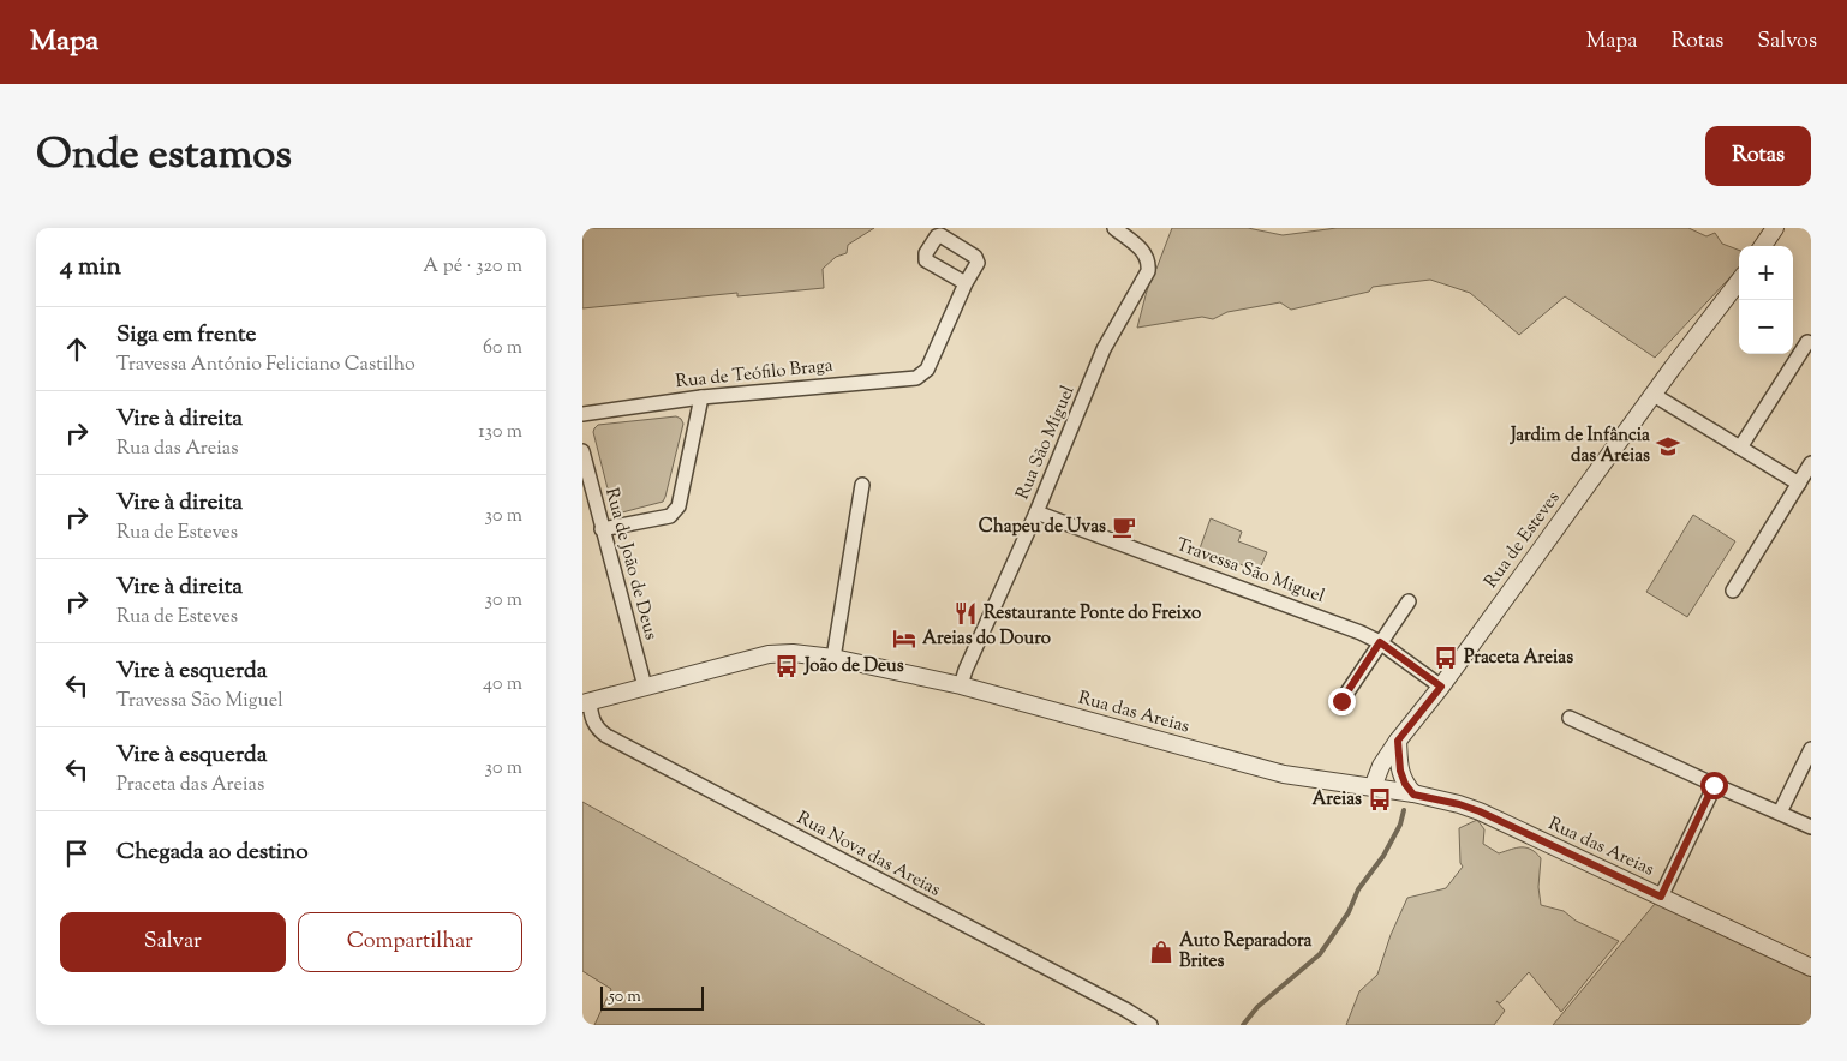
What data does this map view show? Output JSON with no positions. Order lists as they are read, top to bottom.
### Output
{
  "streets": {
    "street": [
      "Rua de Teófilo Braga",
      "Rua São Miguel",
      "Rua de Esteves",
      "Rua de João de Deus",
      "Travessa São Miguel",
      "Rua das Areias",
      "Rua Nova das Areias"
    ]
  },
  "crossings": [
    ["Rua São Miguel", "Travessa São Miguel"],
    ["Rua São Miguel", "Rua das Areias"],
    ["Rua de Esteves", "Travessa São Miguel"],
    ["Rua de Esteves", "Rua das Areias"],
    ["Rua de João de Deus", "Rua das Areias"],
    ["Rua das Areias", "Rua Nova das Areias"]
  ],
  "places": {
    "school or university": ["Jardim de Infância das Areias"],
    "cafe": ["Chapeu de Uvas"],
    "restaurant": ["Restaurante Ponte do Freixo"],
    "hotel": ["Areias do Douro"],
    "bus stop": ["Praceta Areias", "João de Deus", "Areias"],
    "shop": ["Auto Reparadora Brites"]
  },
  "scale_bar": "50 m",
  "page": {
    "header": "Mapa",
    "nav": ["Mapa", "Rotas", "Salvos"],
    "title": "Onde estamos",
    "buttons": [
      "Rotas",
      ["Salvar", "Compartilhar"]
    ],
    "heading": ["4 min", "A pé · 320 m"],
    "map_buttons": ["+", "−"],
    "list": [
      ["Siga em frente", "Travessa António Feliciano Castilho", "60 m"],
      ["Vire à direita", "Rua das Areias", "130 m"],
      ["Vire à direita", "Rua de Esteves", "30 m"],
      ["Vire à direita", "Rua de Esteves", "30 m"],
      ["Vire à esquerda", "Travessa São Miguel", "40 m"],
      ["Vire à esquerda", "Praceta das Areias", "30 m"],
      "Chegada ao destino"
    ],
    "scale": "50 m"
  }
}
